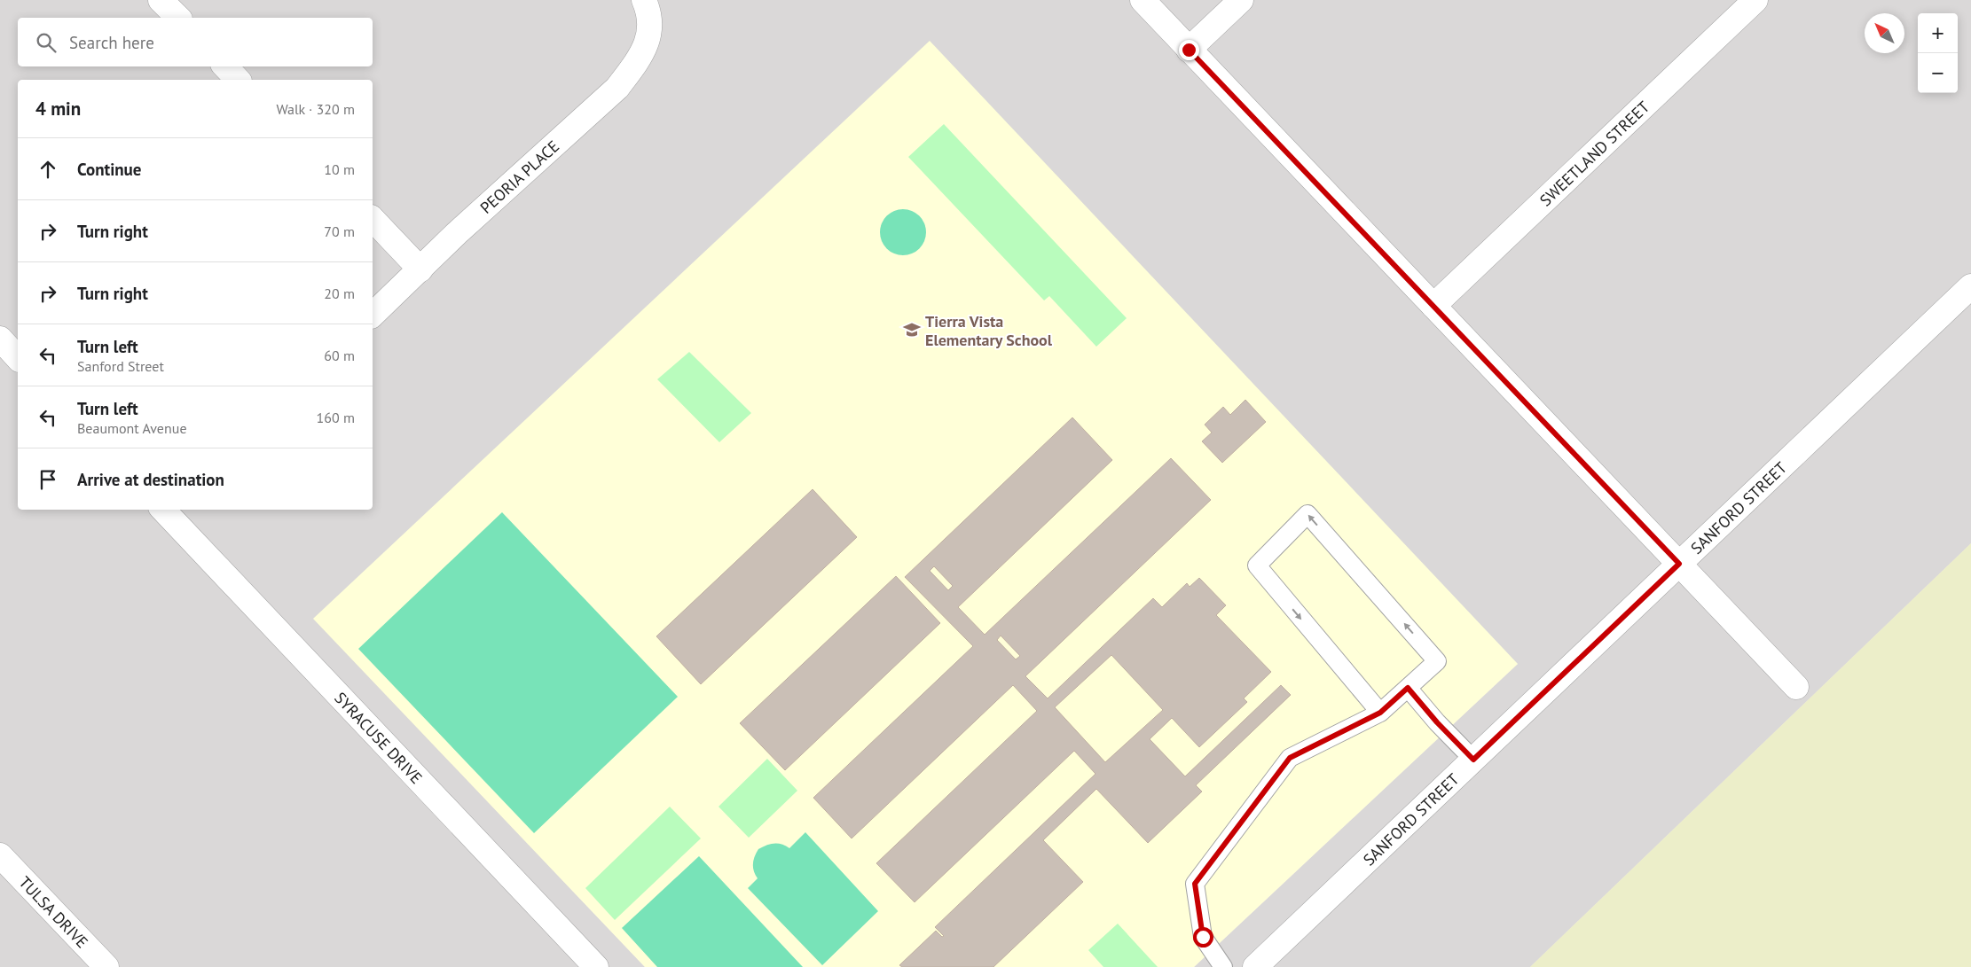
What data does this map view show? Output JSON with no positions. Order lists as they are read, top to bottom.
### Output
{
  "streets": {
    "street": [
      "SWEETLAND STREET",
      "PEORIA PLACE",
      "SANFORD STREET",
      "SYRACUSE DRIVE",
      "TULSA DRIVE"
    ]
  },
  "places": {
    "school or university": ["Tierra Vista Elementary School"]
  },
  "north": "top left",
  "page": {
    "map_buttons": ["+", "−"],
    "search": "Search here",
    "heading": ["4 min", "Walk · 320 m"],
    "list": [
      ["Continue", "10 m"],
      ["Turn right", "70 m"],
      ["Turn right", "20 m"],
      ["Turn left", "Sanford Street", "60 m"],
      ["Turn left", "Beaumont Avenue", "160 m"],
      "Arrive at destination"
    ]
  }
}
